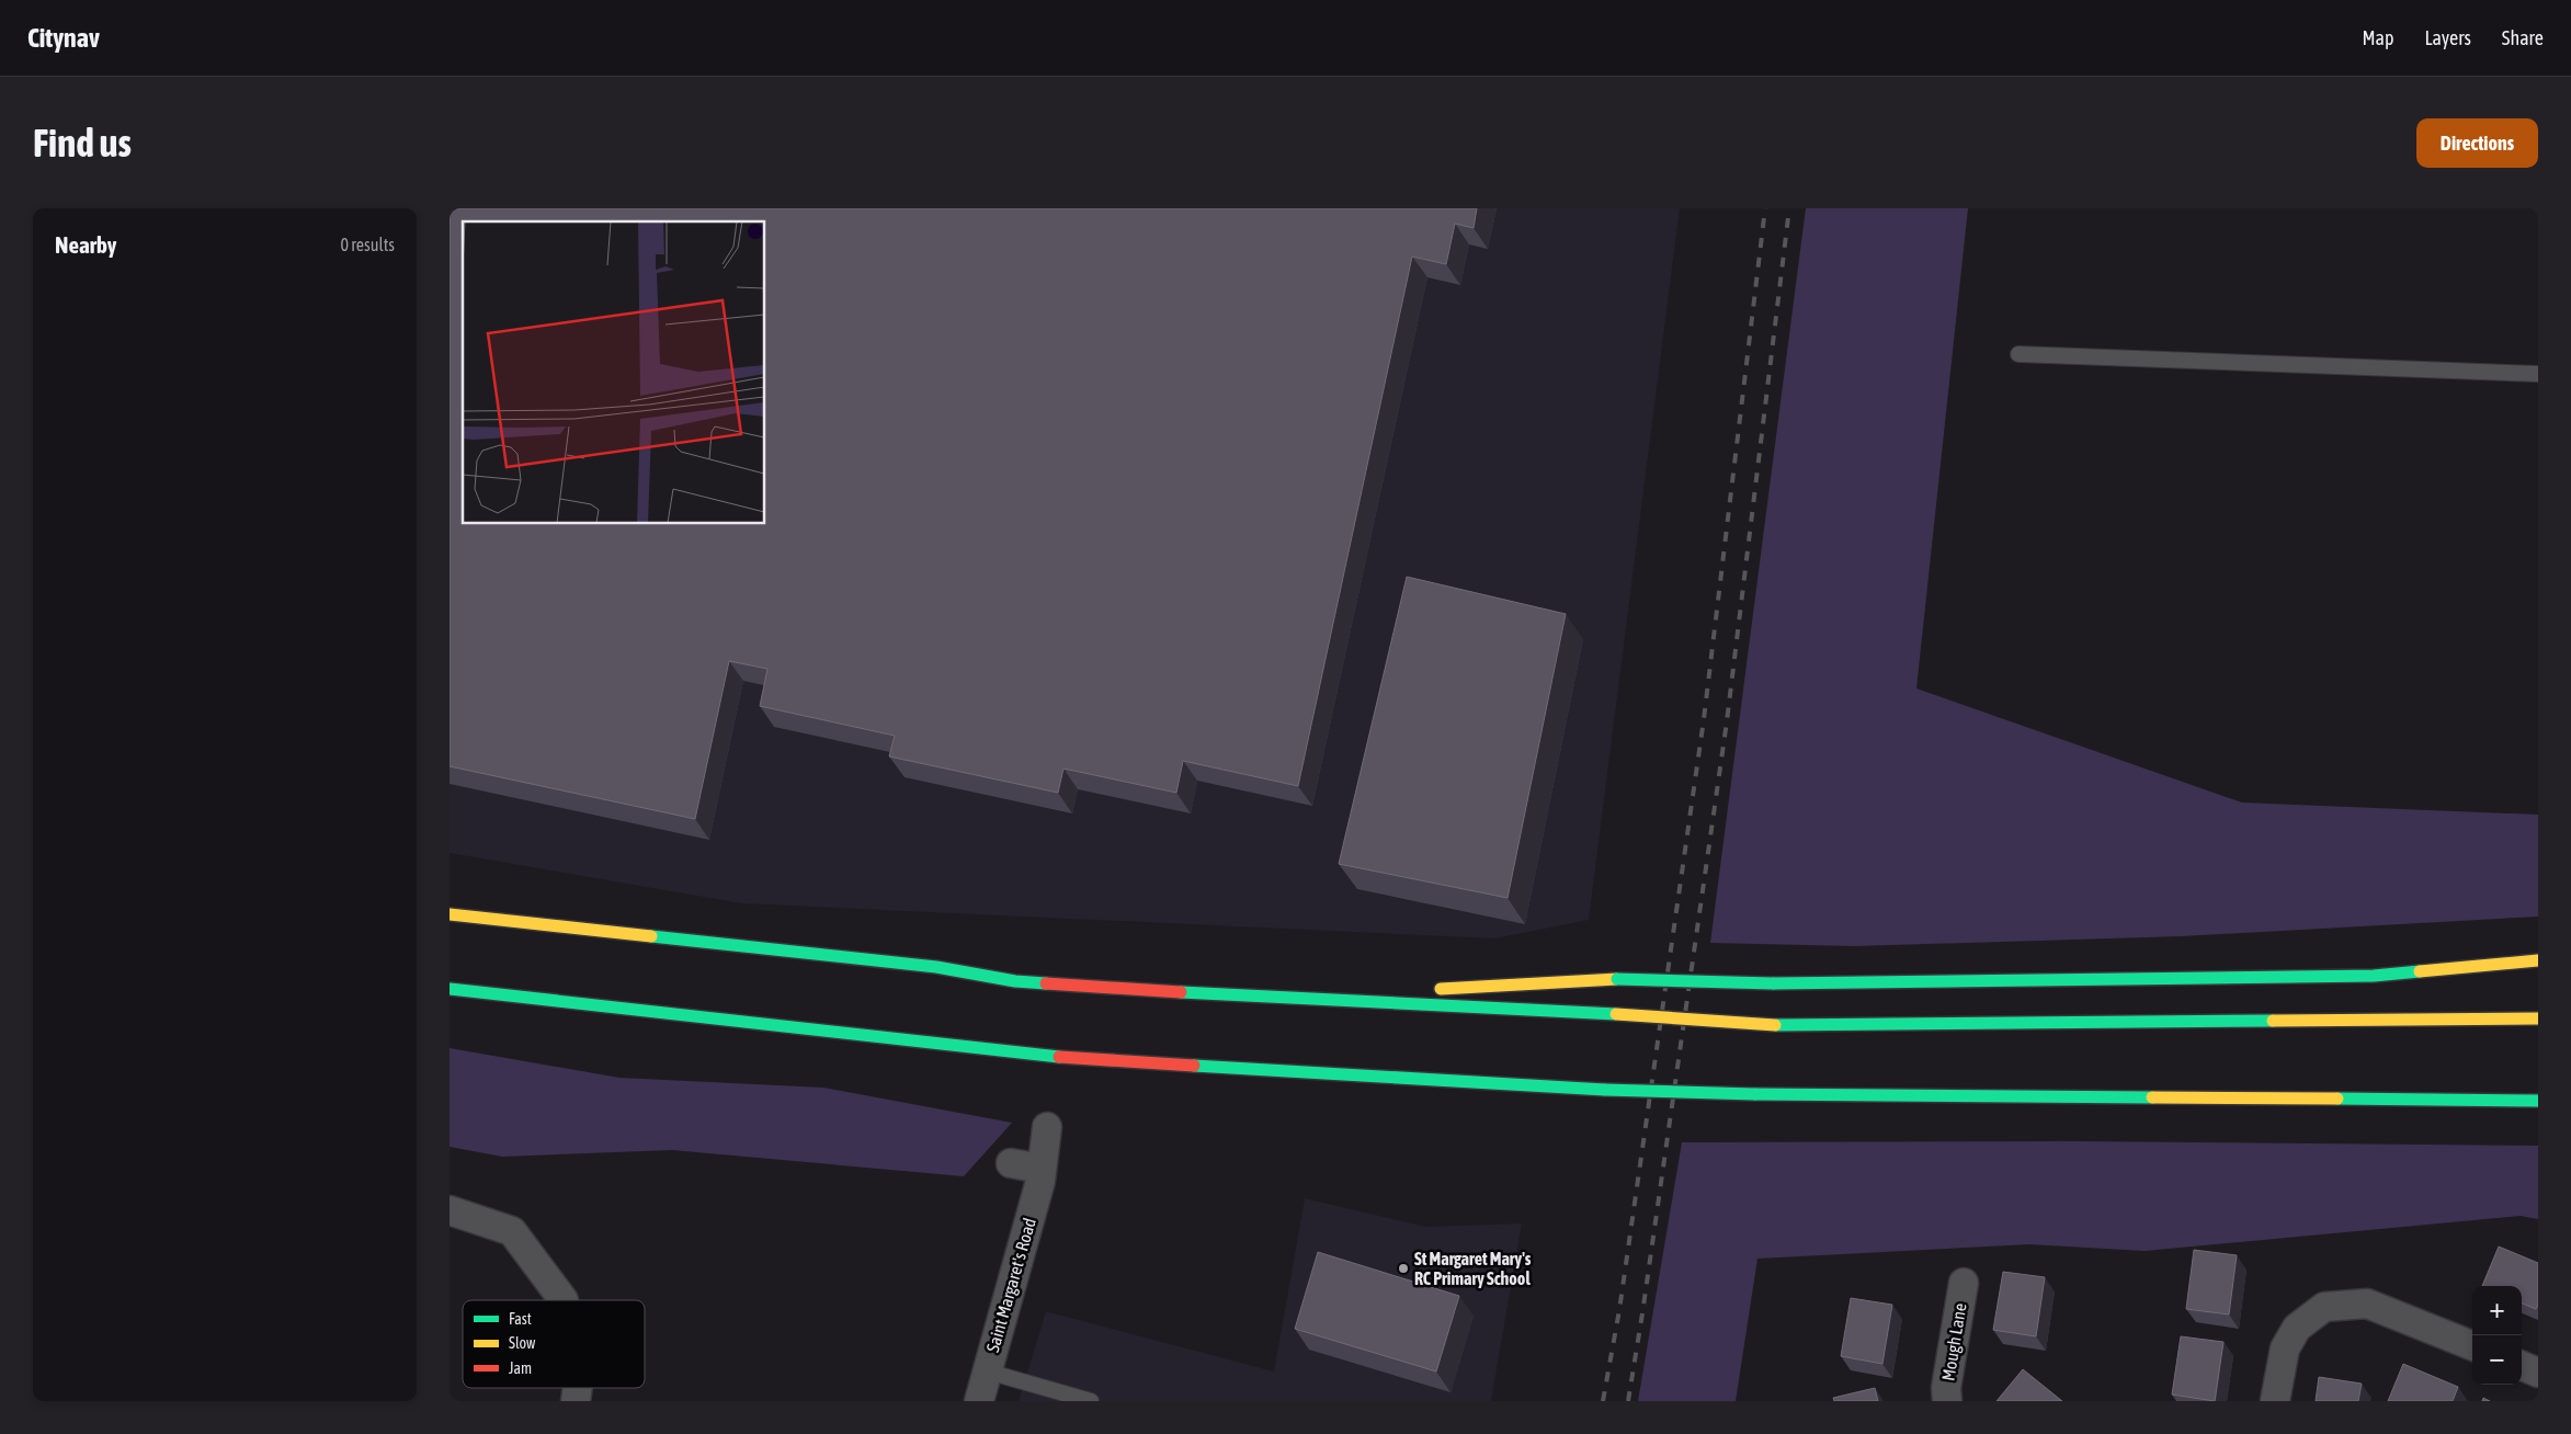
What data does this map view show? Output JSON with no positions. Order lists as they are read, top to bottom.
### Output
{
  "streets": {
    "street": ["Saint Margaret's Road", "Mough Lane"]
  },
  "places": ["St Margaret Mary's RC Primary School"],
  "legend": ["Fast", "Slow", "Jam"],
  "page": {
    "header": "Citynav",
    "nav": ["Map", "Layers", "Share"],
    "buttons": "Directions",
    "title": "Find us",
    "heading": ["Nearby", "0 results"],
    "map_buttons": ["+", "−"]
  }
}
